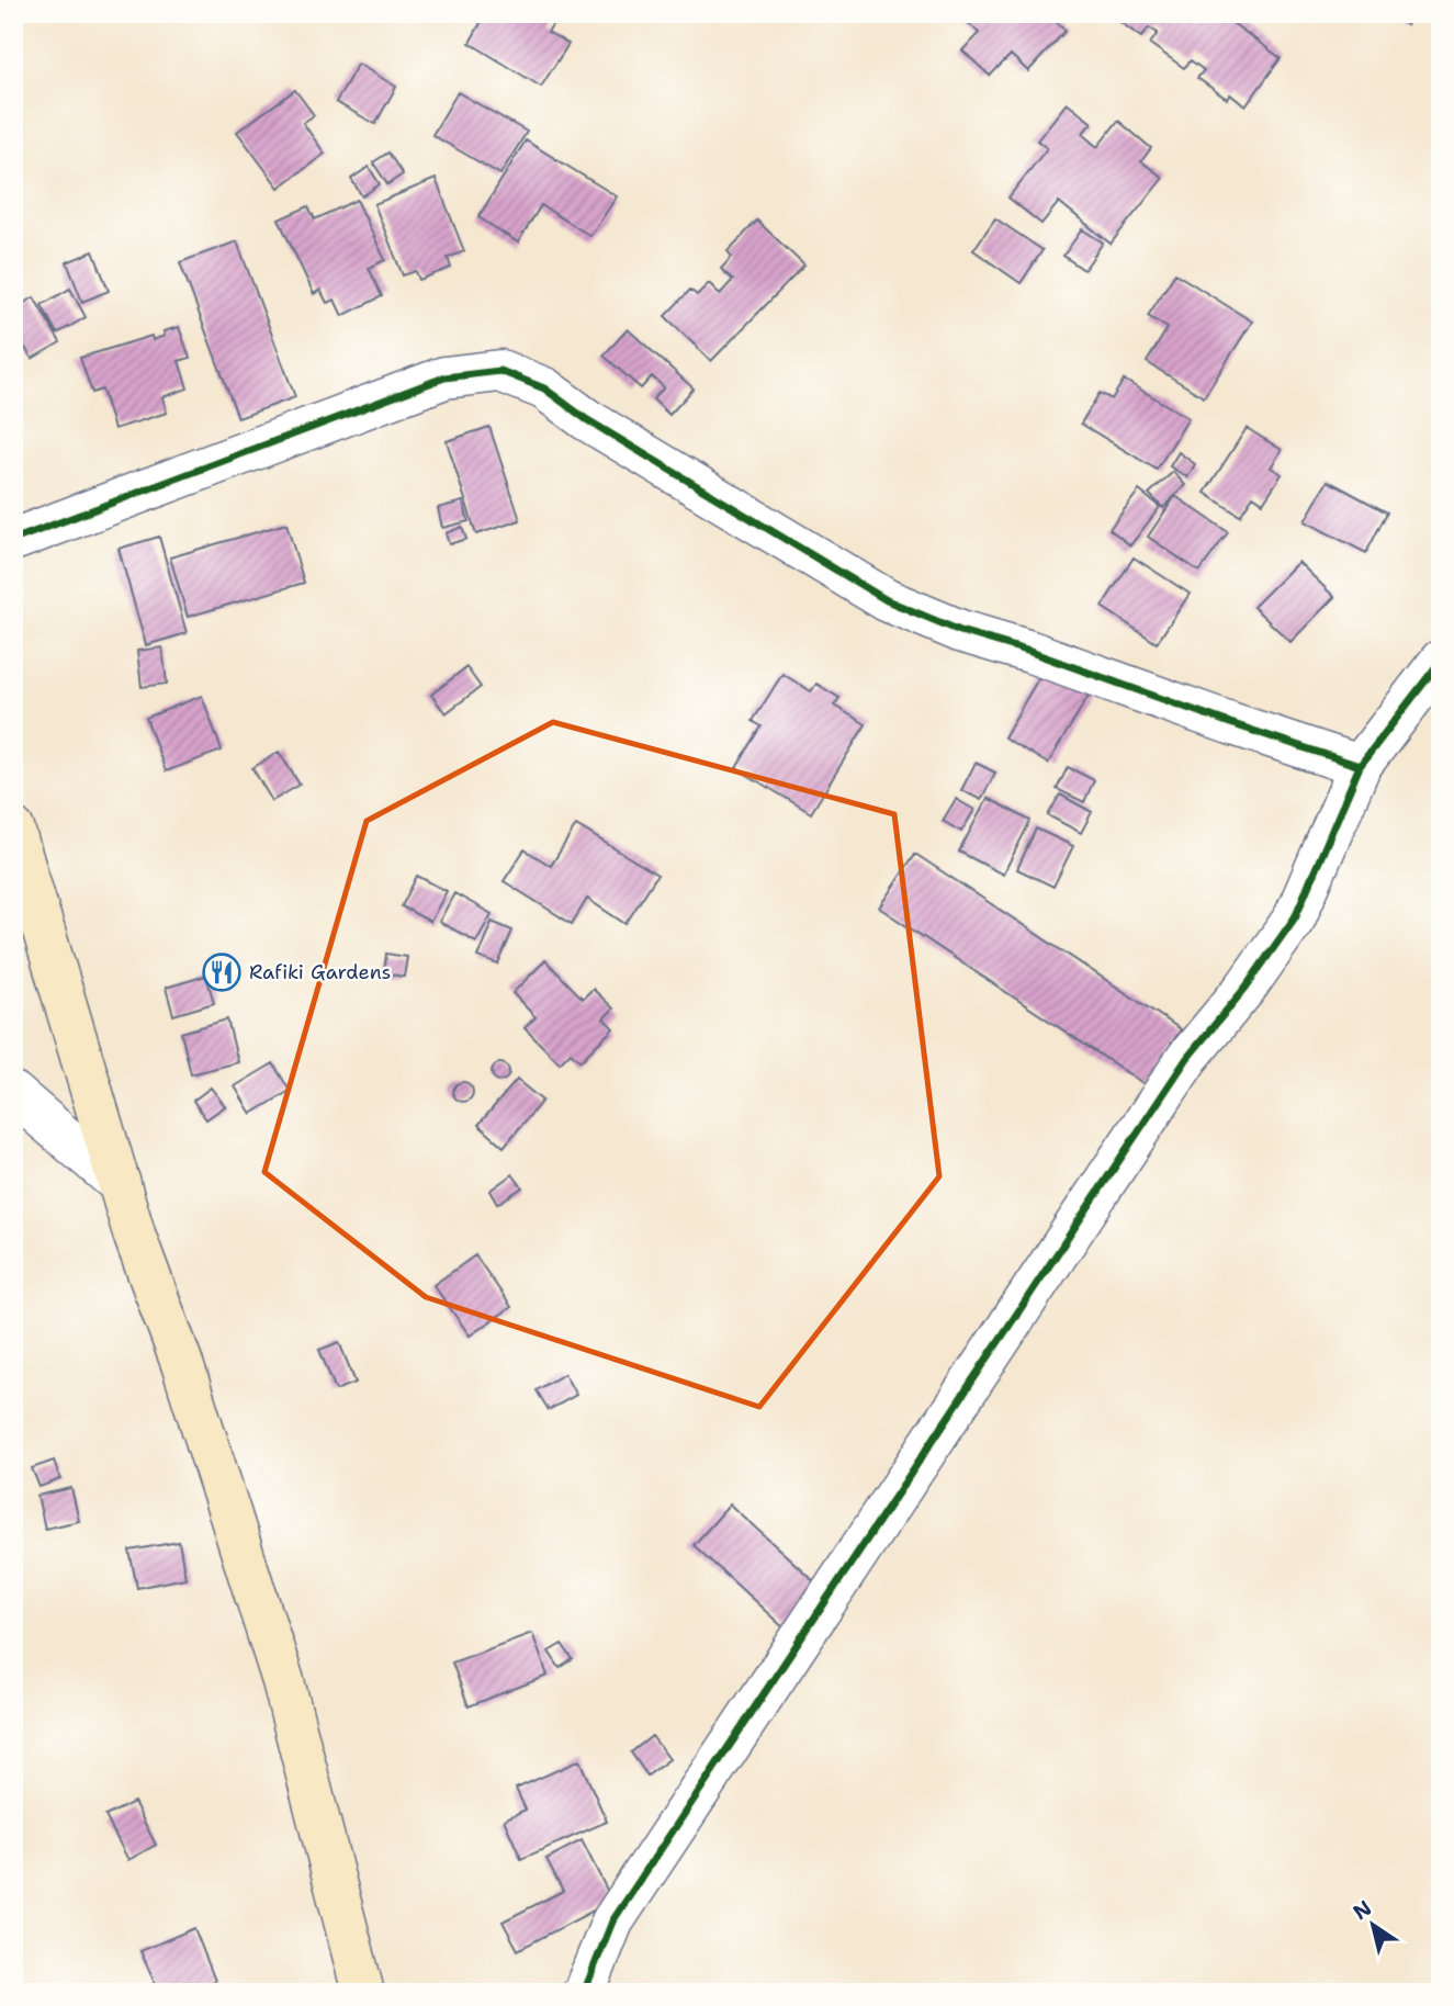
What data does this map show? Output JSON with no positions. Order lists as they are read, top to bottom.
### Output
{
  "places": {
    "restaurant": ["Rafiki Gardens"]
  },
  "north": "top left"
}
